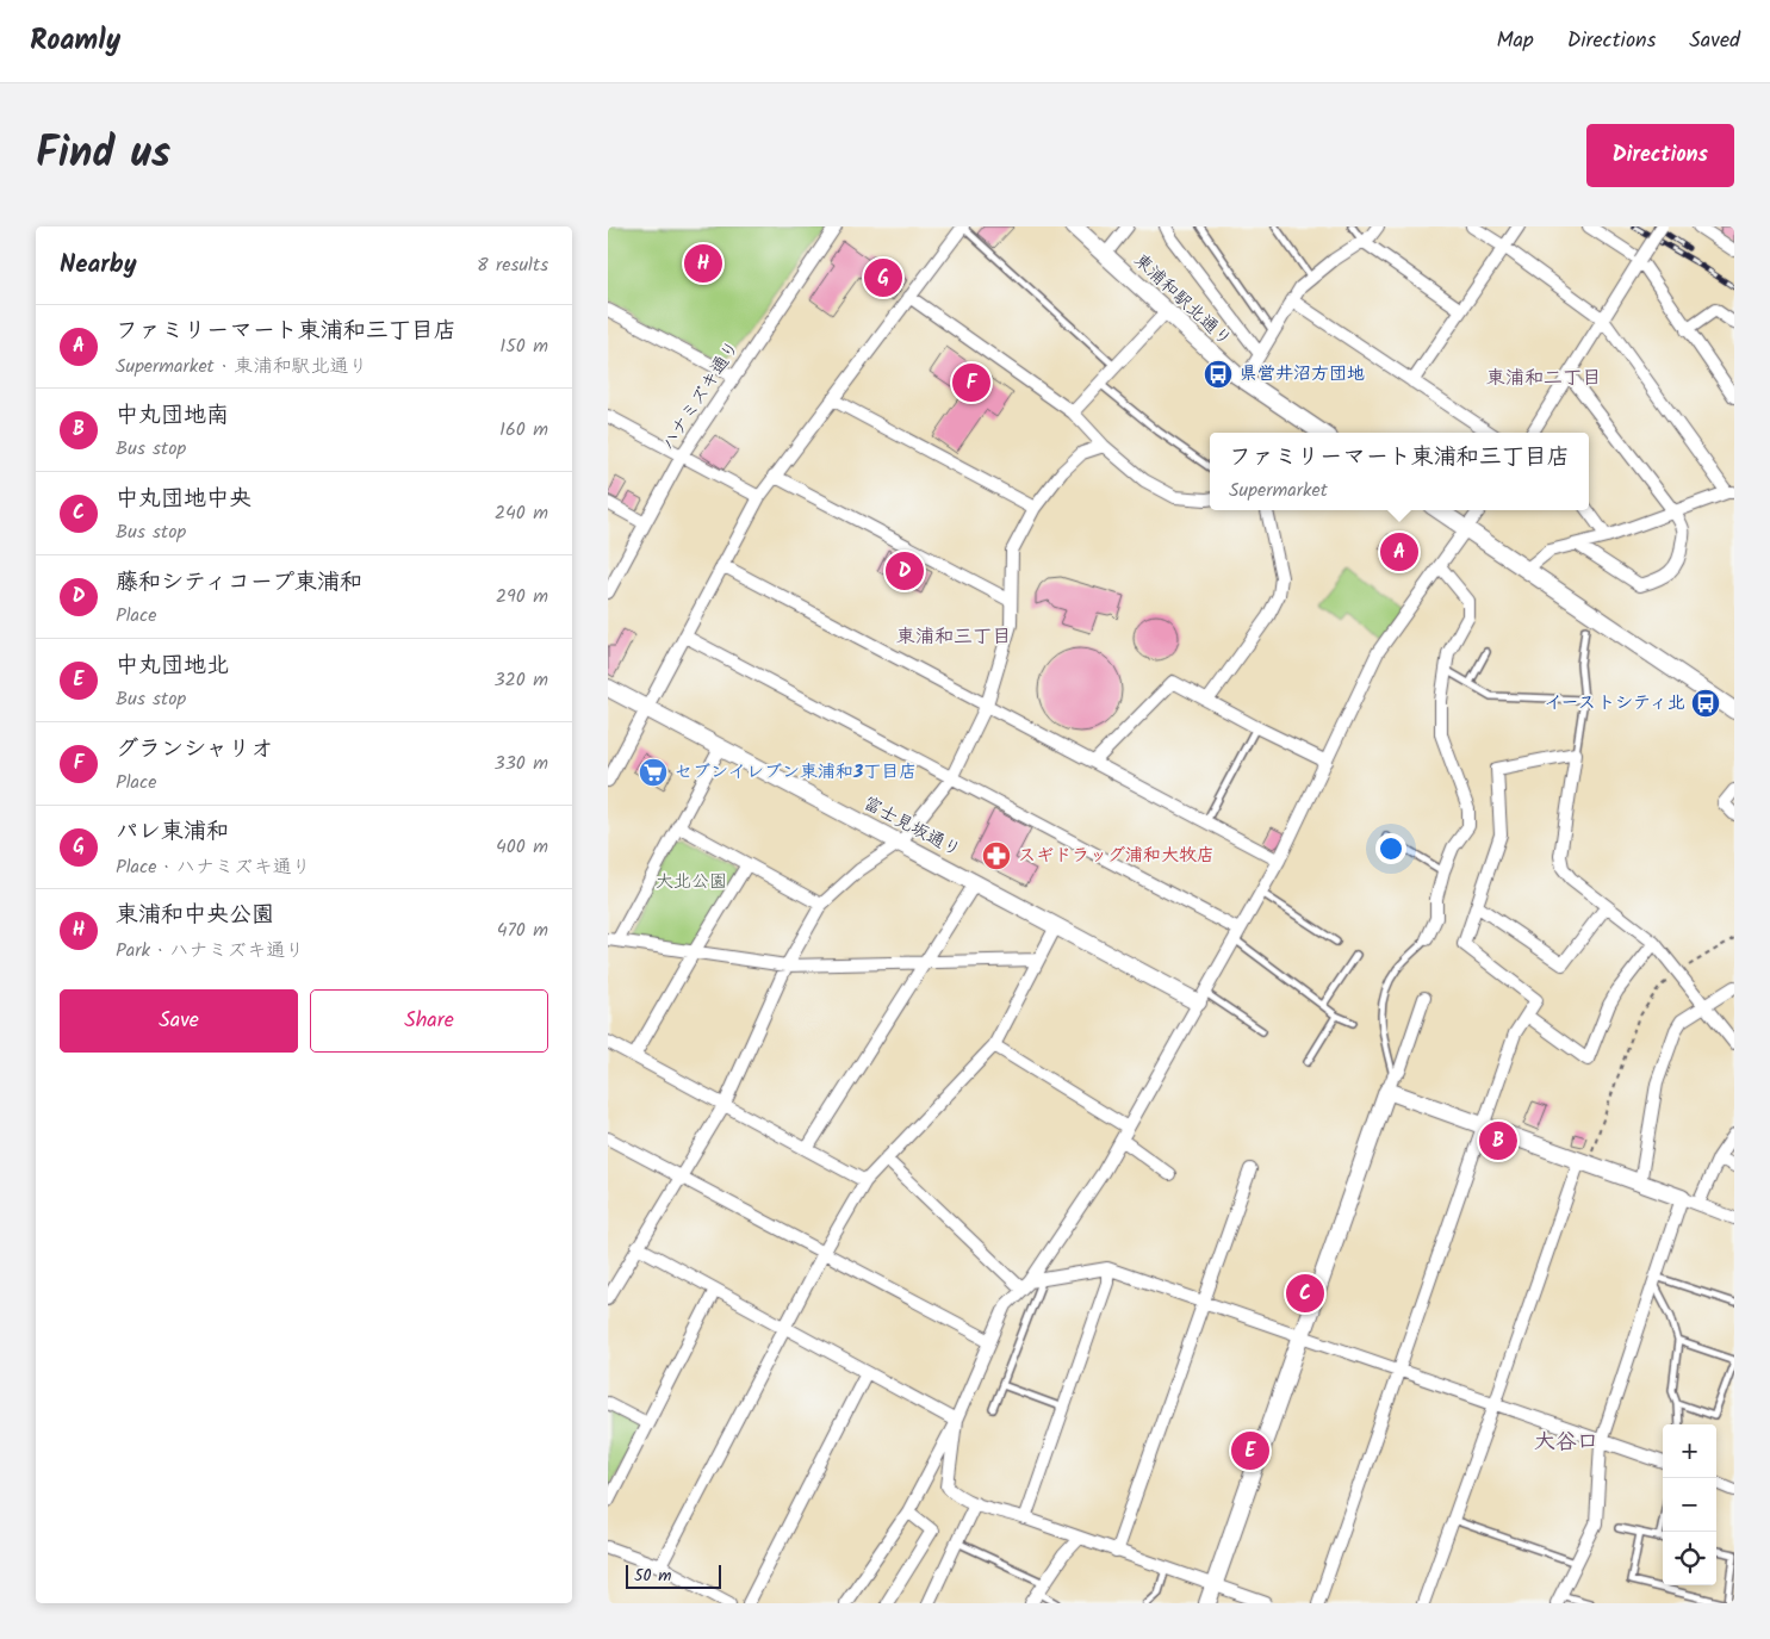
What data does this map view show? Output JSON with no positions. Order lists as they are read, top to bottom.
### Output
{
  "streets": {
    "street": ["東浦和駅北通り", "ハナミズキ通り", "富士見坂通り"]
  },
  "districts": ["東浦和二丁目", "東浦和三丁目", "大谷口"],
  "parks": ["大北公園"],
  "places": {
    "bus stop": ["県営井沼方団地", "イーストシティ北"],
    "supermarket": ["セブンイレブン東浦和3丁目店"],
    "pharmacy": ["スギドラッグ浦和大牧店"]
  },
  "scale_bar": "50 m",
  "page": {
    "header": "Roamly",
    "nav": ["Map", "Directions", "Saved"],
    "title": "Find us",
    "buttons": [
      "Directions",
      ["Save", "Share"]
    ],
    "heading": ["Nearby", "8 results"],
    "pins": [
      "H",
      "G",
      "F",
      "A",
      "D",
      "B",
      "C",
      "E"
    ],
    "list": [
      {
        "mark": "A",
        "name": "ファミリーマート東浦和三丁目店",
        "note": "Supermarket · 東浦和駅北通り",
        "value": "150 m"
      },
      {
        "mark": "B",
        "name": "中丸団地南",
        "note": "Bus stop",
        "value": "160 m"
      },
      {
        "mark": "C",
        "name": "中丸団地中央",
        "note": "Bus stop",
        "value": "240 m"
      },
      {
        "mark": "D",
        "name": "藤和シティコープ東浦和",
        "note": "Place",
        "value": "290 m"
      },
      {
        "mark": "E",
        "name": "中丸団地北",
        "note": "Bus stop",
        "value": "320 m"
      },
      {
        "mark": "F",
        "name": "グランシャリオ",
        "note": "Place",
        "value": "330 m"
      },
      {
        "mark": "G",
        "name": "パレ東浦和",
        "note": "Place · ハナミズキ通り",
        "value": "400 m"
      },
      {
        "mark": "H",
        "name": "東浦和中央公園",
        "note": "Park · ハナミズキ通り",
        "value": "470 m"
      }
    ],
    "popup": ["ファミリーマート東浦和三丁目店", "Supermarket"],
    "map_buttons": ["+", "−"],
    "scale": "50 m"
  }
}
